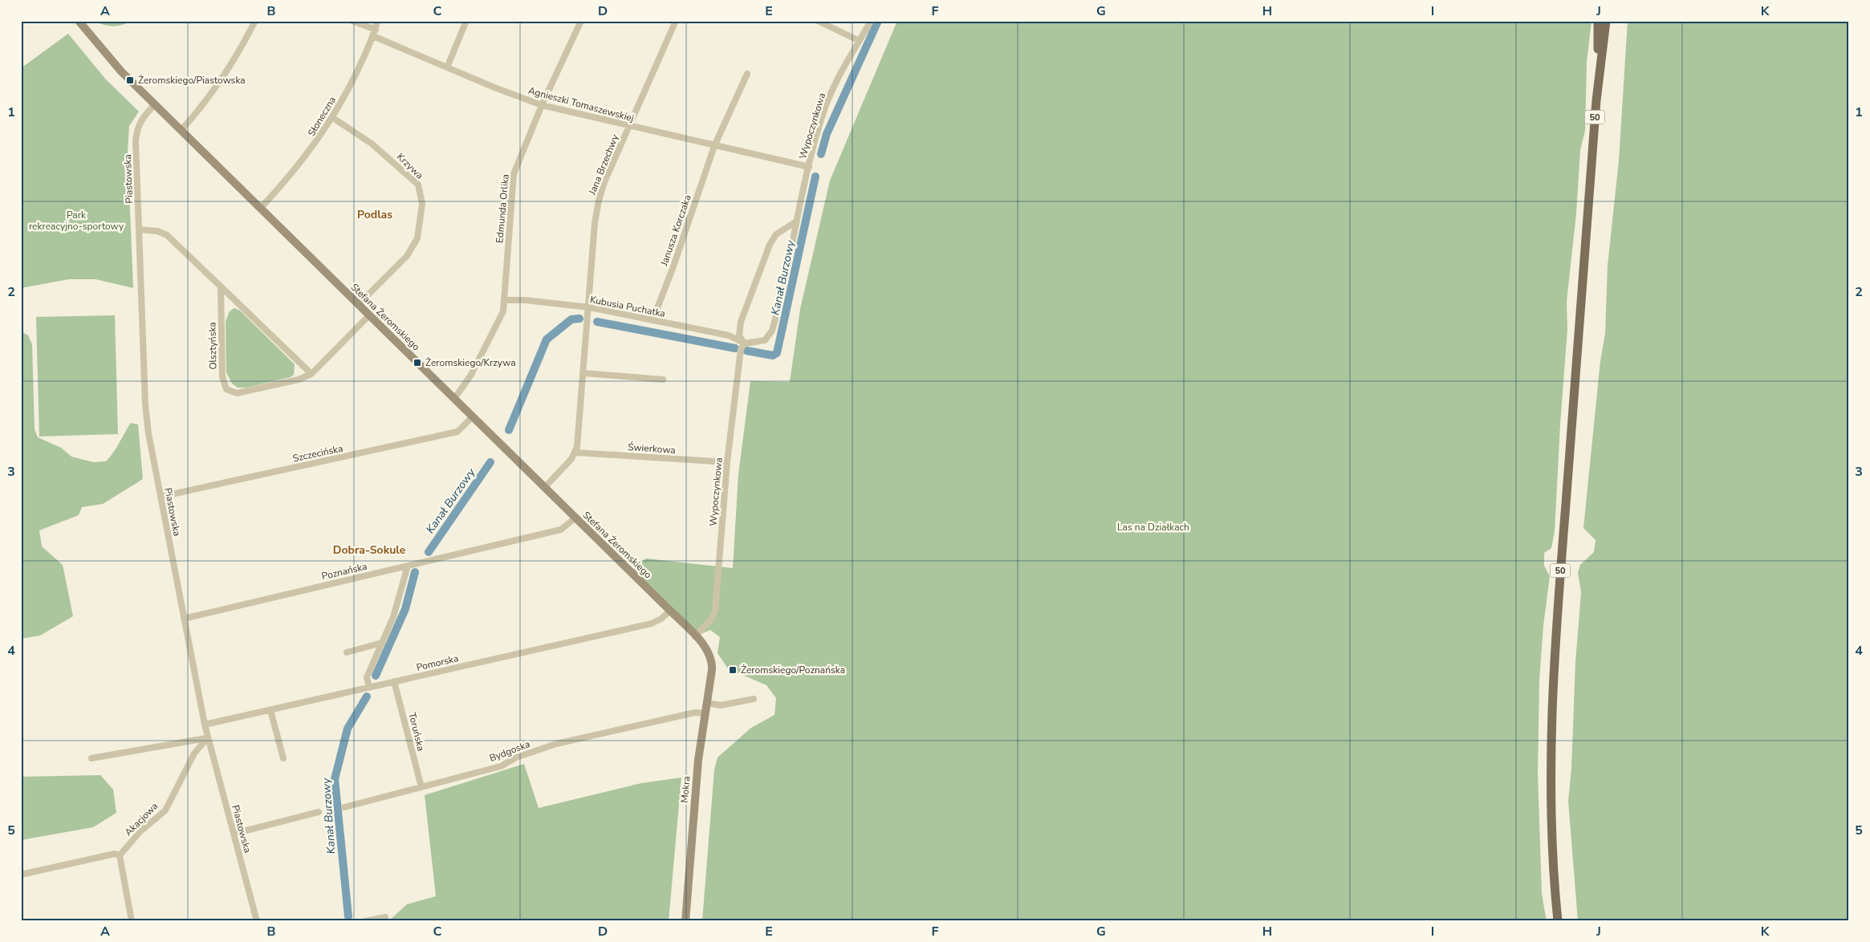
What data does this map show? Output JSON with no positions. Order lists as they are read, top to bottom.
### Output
{
  "streets": {
    "main road": ["50"],
    "street": [
      "Agnieszki Tomaszewskiej",
      "Słoneczna",
      "Wypoczynkowa",
      "Jana Brzechwy",
      "Krzywa",
      "Piastowska",
      "Edmunda Orlika",
      "Janusza Korczaka",
      "Kubusia Puchatka",
      "Stefana Żeromskiego",
      "Olsztyńska",
      "Świerkowa",
      "Szczecińska",
      "Poznańska",
      "Pomorska",
      "Toruńska",
      "Bydgoska",
      "Mokra",
      "Akacjowa"
    ]
  },
  "crossings": [
    ["Agnieszki Tomaszewskiej", "Słoneczna"],
    ["Agnieszki Tomaszewskiej", "Wypoczynkowa"],
    ["Agnieszki Tomaszewskiej", "Jana Brzechwy"],
    ["Agnieszki Tomaszewskiej", "Edmunda Orlika"],
    ["Agnieszki Tomaszewskiej", "Janusza Korczaka"],
    ["Słoneczna", "Krzywa"],
    ["Słoneczna", "Stefana Żeromskiego"],
    ["Wypoczynkowa", "Kubusia Puchatka"],
    ["Wypoczynkowa", "Stefana Żeromskiego"],
    ["Wypoczynkowa", "Świerkowa"],
    ["Jana Brzechwy", "Kubusia Puchatka"],
    ["Jana Brzechwy", "Świerkowa"],
    ["Krzywa", "Stefana Żeromskiego"],
    ["Piastowska", "Stefana Żeromskiego"],
    ["Piastowska", "Szczecińska"],
    ["Piastowska", "Poznańska"],
    ["Piastowska", "Pomorska"],
    ["Piastowska", "Akacjowa"],
    ["Edmunda Orlika", "Kubusia Puchatka"],
    ["Edmunda Orlika", "Stefana Żeromskiego"],
    ["Janusza Korczaka", "Kubusia Puchatka"],
    ["Stefana Żeromskiego", "Olsztyńska"],
    ["Stefana Żeromskiego", "Szczecińska"],
    ["Stefana Żeromskiego", "Poznańska"],
    ["Stefana Żeromskiego", "Pomorska"],
    ["Stefana Żeromskiego", "Mokra"],
    ["Pomorska", "Toruńska"],
    ["Toruńska", "Bydgoska"],
    ["Bydgoska", "Mokra"]
  ],
  "districts": ["Podlas", "Dobra-Sokule"],
  "water": ["Kanał Burzowy"],
  "parks": ["Park rekreacyjno-sportowy", "Las na Działkach"],
  "places": {
    "transit": ["Żeromskiego/Piastowska", "Żeromskiego/Krzywa", "Żeromskiego/Poznańska"]
  },
  "grid": {
    "columns": [
      "A",
      "B",
      "C",
      "D",
      "E",
      "F",
      "G",
      "H",
      "I",
      "J",
      "K"
    ],
    "rows": [
      "1",
      "2",
      "3",
      "4",
      "5"
    ]
  }
}
